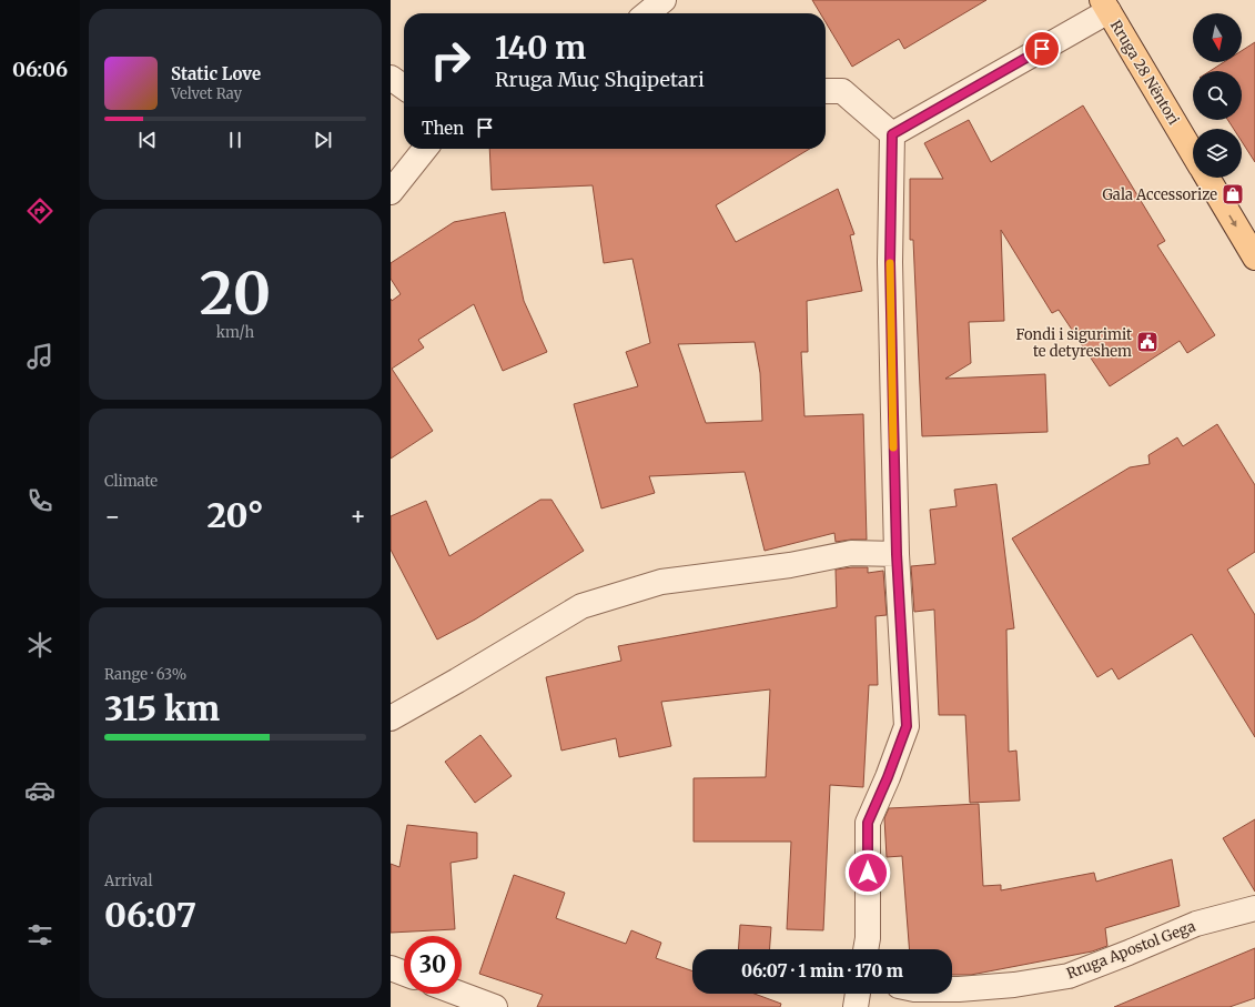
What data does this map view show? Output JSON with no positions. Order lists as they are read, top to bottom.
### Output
{
  "streets": {
    "main road": ["Rruga 28 Nëntori"],
    "street": ["Rruga Apostol Gega"]
  },
  "places": {
    "shop": ["Gala Accessorize"],
    "public building": ["Fondi i sigurimit te detyreshem"]
  },
  "north": "bottom",
  "page": {
    "tabs": "06:06",
    "turn": ["140 m", "Rruga Muç Shqipetari"],
    "song": ["Static Love", "Velvet Ray"],
    "then": "Then",
    "tile": [
      ["20", "km/h"],
      "Climate",
      ["Range · 63%", "315 km"],
      ["Arrival", "06:07"]
    ],
    "heat": ["−", "20°", "+"],
    "limit": "30",
    "trip": "06:07 · 1 min · 170 m"
  }
}
